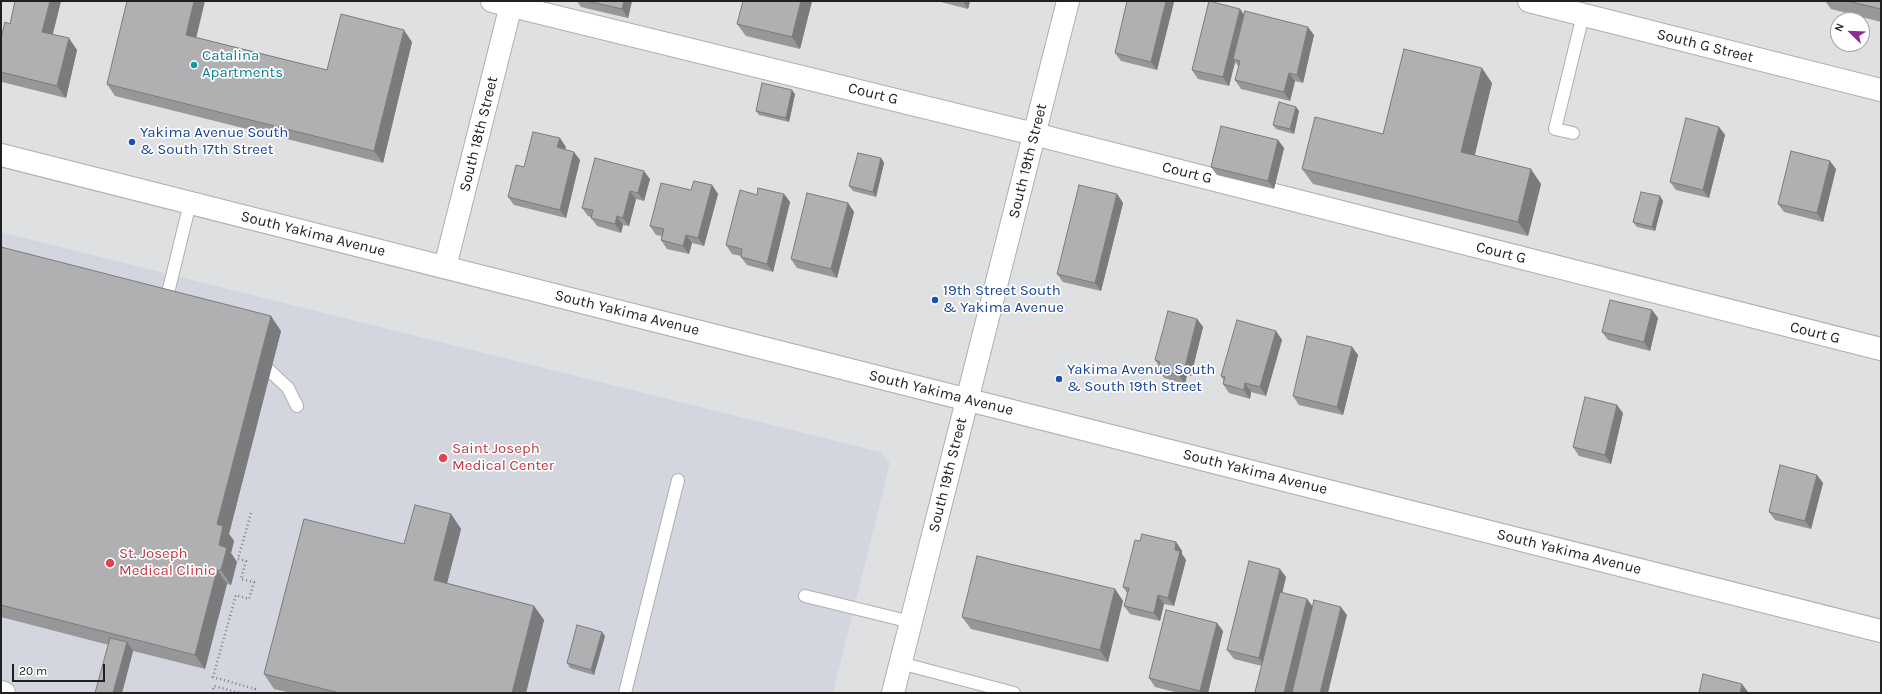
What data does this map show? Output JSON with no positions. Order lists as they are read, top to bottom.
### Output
{
  "streets": {
    "main road": [
      "South G Street",
      "Court G",
      "South 18th Street",
      "South 19th Street",
      "South Yakima Avenue"
    ]
  },
  "crossings": [
    ["Court G", "South 18th Street"],
    ["Court G", "South 19th Street"],
    ["South 18th Street", "South Yakima Avenue"],
    ["South 19th Street", "South Yakima Avenue"]
  ],
  "places": [
    "Catalina Apartments",
    "Yakima Avenue South & South 17th Street",
    "19th Street South & Yakima Avenue",
    "Yakima Avenue South & South 19th Street",
    "Saint Joseph Medical Center",
    "St. Joseph Medical Clinic"
  ],
  "scale_bar": "20 m",
  "north": "top left"
}
